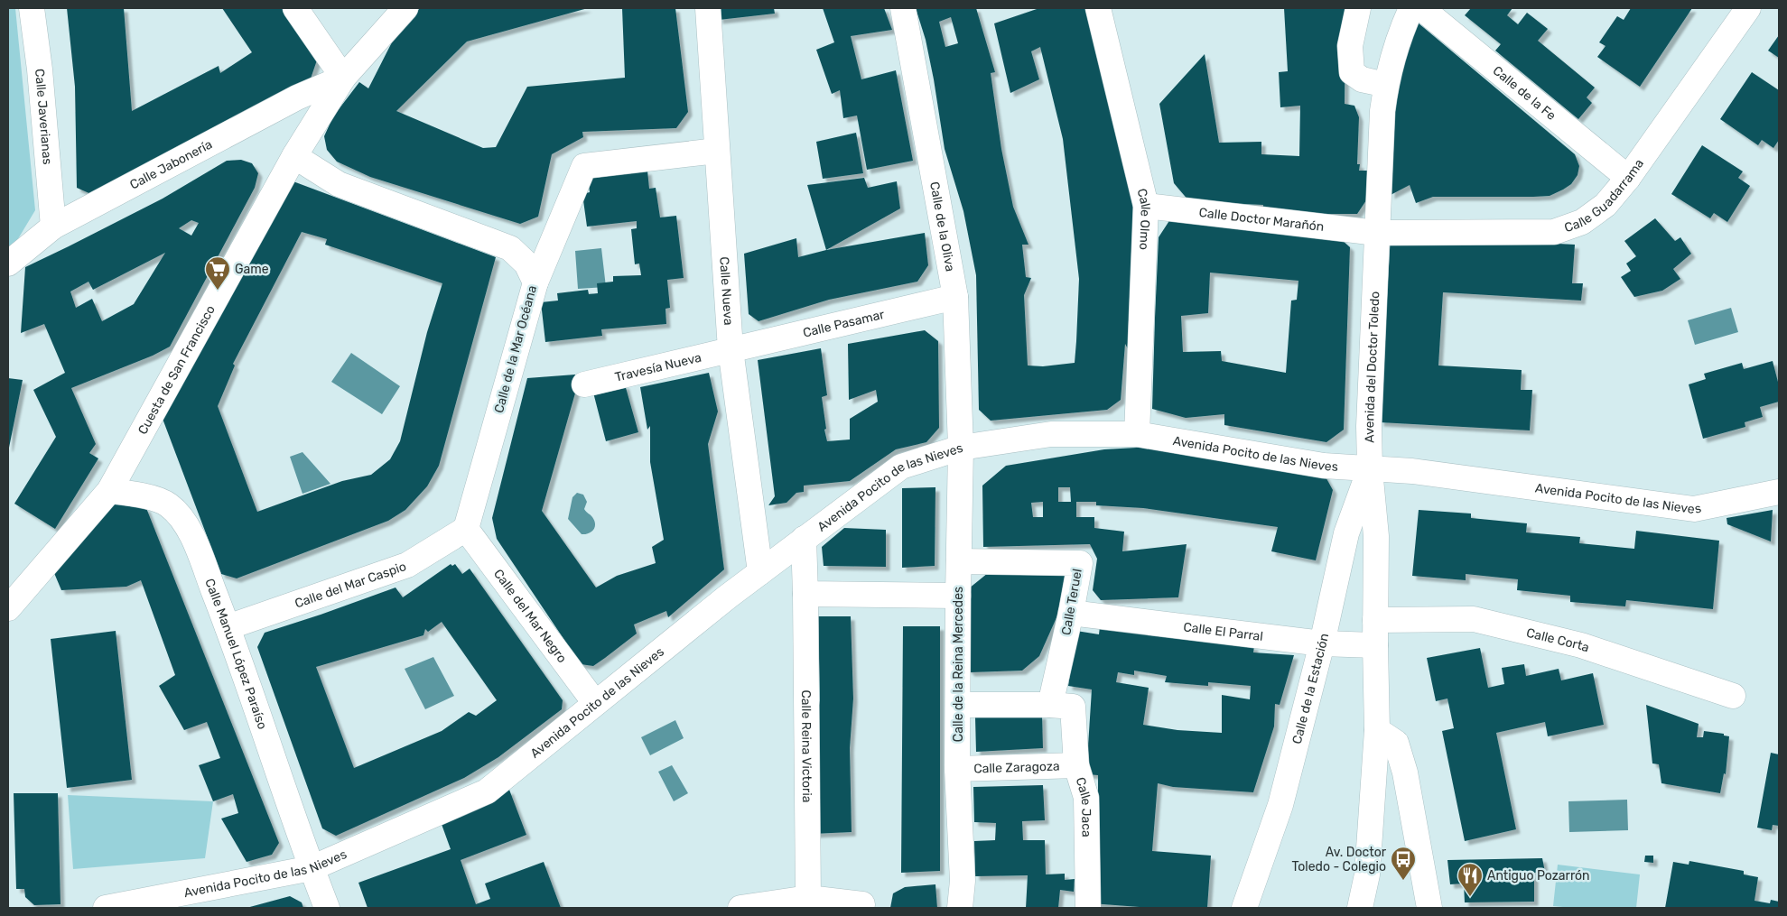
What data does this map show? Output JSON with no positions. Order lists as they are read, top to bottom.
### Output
{
  "streets": {
    "street": [
      "Calle de la Fe",
      "Calle Javerianas",
      "Calle Jabonería",
      "Calle Guadarrama",
      "Calle Olmo",
      "Calle Doctor Marañón",
      "Calle de la Oliva",
      "Calle Nueva",
      "Calle Pasamar",
      "Calle de la Mar Océana",
      "Travesía Nueva",
      "Avenida del Doctor Toledo",
      "Cuesta de San Francisco",
      "Avenida Pocito de las Nieves",
      "Calle del Mar Caspio",
      "Calle Teruel",
      "Calle del Mar Negro",
      "Calle El Parral",
      "Calle Corta",
      "Calle Manuel López Paraíso",
      "Calle de la Reina Mercedes",
      "Calle de la Estación",
      "Calle Reina Victoria",
      "Calle Zaragoza",
      "Calle Jaca"
    ]
  },
  "crossings": [
    ["Calle de la Fe", "Calle Guadarrama"],
    ["Calle Javerianas", "Calle Jabonería"],
    ["Calle Jabonería", "Cuesta de San Francisco"],
    ["Calle Guadarrama", "Calle Doctor Marañón"],
    ["Calle Guadarrama", "Avenida del Doctor Toledo"],
    ["Calle Olmo", "Calle Doctor Marañón"],
    ["Calle Olmo", "Avenida Pocito de las Nieves"],
    ["Calle Doctor Marañón", "Avenida del Doctor Toledo"],
    ["Calle de la Oliva", "Calle Pasamar"],
    ["Calle de la Oliva", "Avenida Pocito de las Nieves"],
    ["Calle de la Oliva", "Calle de la Reina Mercedes"],
    ["Calle Nueva", "Calle Pasamar"],
    ["Calle Nueva", "Travesía Nueva"],
    ["Calle Nueva", "Avenida Pocito de las Nieves"],
    ["Calle Pasamar", "Travesía Nueva"],
    ["Calle de la Mar Océana", "Cuesta de San Francisco"],
    ["Calle de la Mar Océana", "Calle del Mar Caspio"],
    ["Calle de la Mar Océana", "Calle del Mar Negro"],
    ["Avenida del Doctor Toledo", "Avenida Pocito de las Nieves"],
    ["Avenida del Doctor Toledo", "Calle El Parral"],
    ["Avenida del Doctor Toledo", "Calle Corta"],
    ["Avenida del Doctor Toledo", "Calle de la Estación"],
    ["Cuesta de San Francisco", "Calle Manuel López Paraíso"],
    ["Avenida Pocito de las Nieves", "Calle del Mar Negro"],
    ["Avenida Pocito de las Nieves", "Calle Manuel López Paraíso"],
    ["Avenida Pocito de las Nieves", "Calle de la Reina Mercedes"],
    ["Avenida Pocito de las Nieves", "Calle de la Estación"],
    ["Calle del Mar Caspio", "Calle del Mar Negro"],
    ["Calle del Mar Caspio", "Calle Manuel López Paraíso"],
    ["Calle Teruel", "Calle El Parral"],
    ["Calle Teruel", "Calle de la Reina Mercedes"],
    ["Calle Teruel", "Calle Jaca"],
    ["Calle El Parral", "Calle de la Estación"],
    ["Calle de la Reina Mercedes", "Calle Zaragoza"],
    ["Calle Zaragoza", "Calle Jaca"]
  ],
  "places": {
    "supermarket": ["Game"],
    "bus stop": ["Av. Doctor Toledo - Colegio"],
    "restaurant": ["Antiguo Pozarrón"]
  }
}
